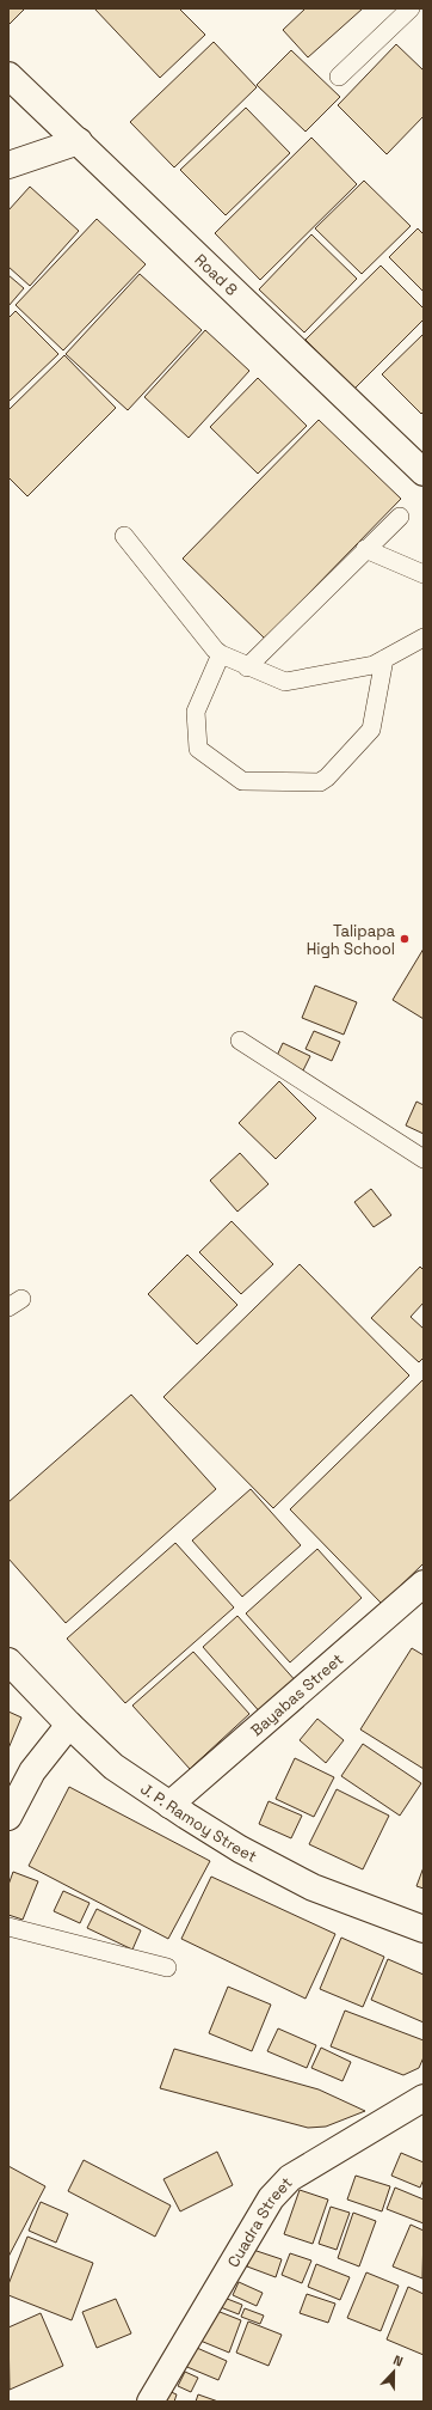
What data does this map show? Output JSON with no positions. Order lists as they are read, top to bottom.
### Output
{
  "streets": {
    "street": [
      "Road 8",
      "Bayabas Street",
      "J. P. Ramoy Street",
      "Cuadra Street"
    ]
  },
  "crossings": [
    ["Bayabas Street", "J. P. Ramoy Street"]
  ],
  "places": ["Talipapa High School"],
  "north": "top"
}
